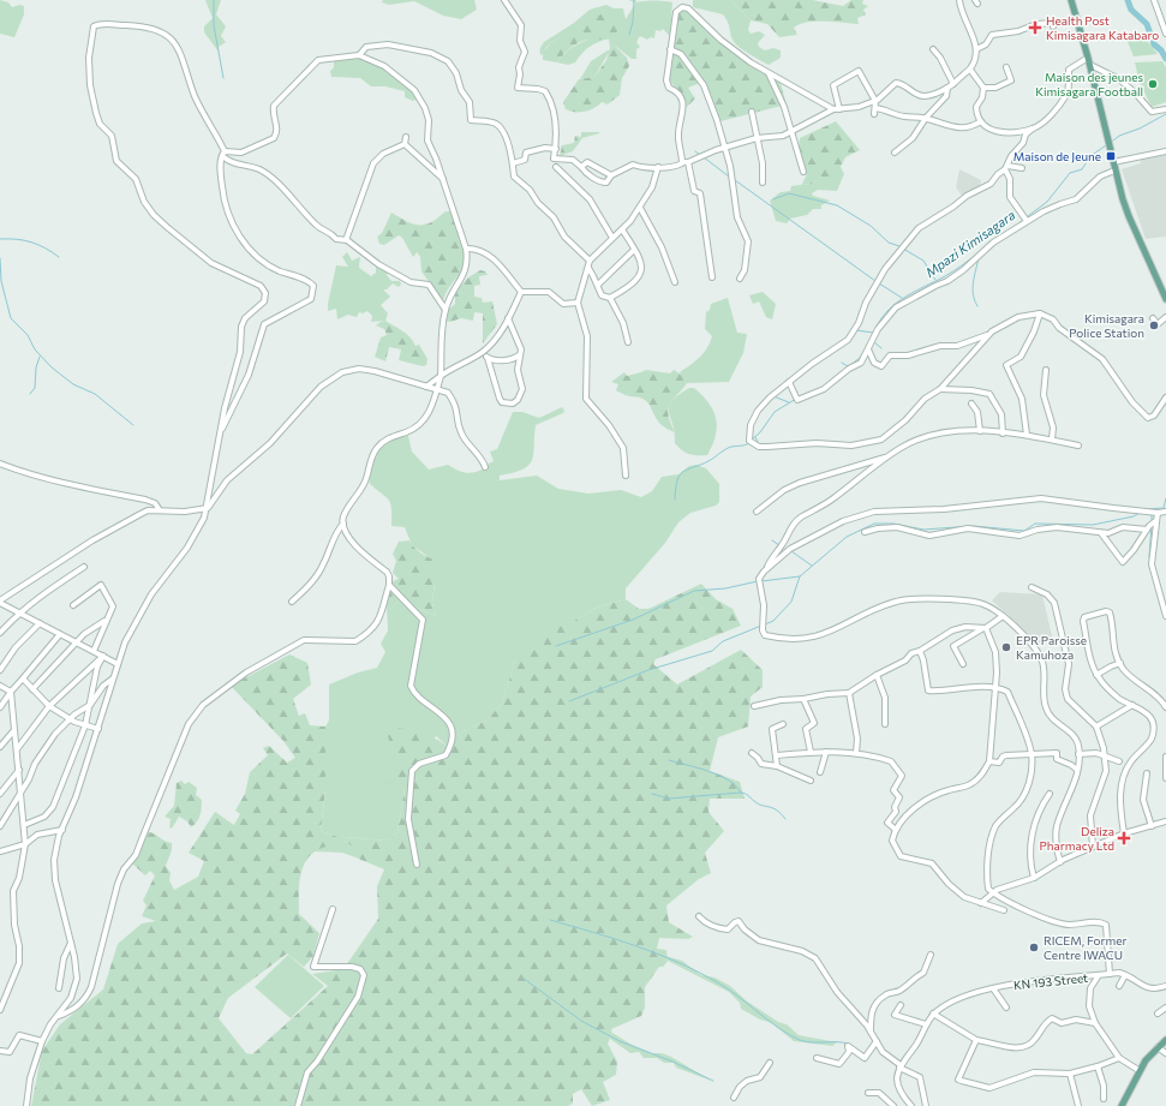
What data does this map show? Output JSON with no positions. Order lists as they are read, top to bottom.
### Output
{
  "streets": {
    "street": ["KN 193 Street"]
  },
  "water": ["Mpazi Kimisagara"],
  "places": {
    "health": ["Health Post Kimisagara Katabaro", "Deliza Pharmacy Ltd"],
    "other": [
      "Maison des jeunes Kimisagara Football",
      "Kimisagara Police Station",
      "EPR Paroisse Kamuhoza",
      "RICEM, Former Centre IWACU"
    ],
    "transit": ["Maison de Jeune"]
  }
}
